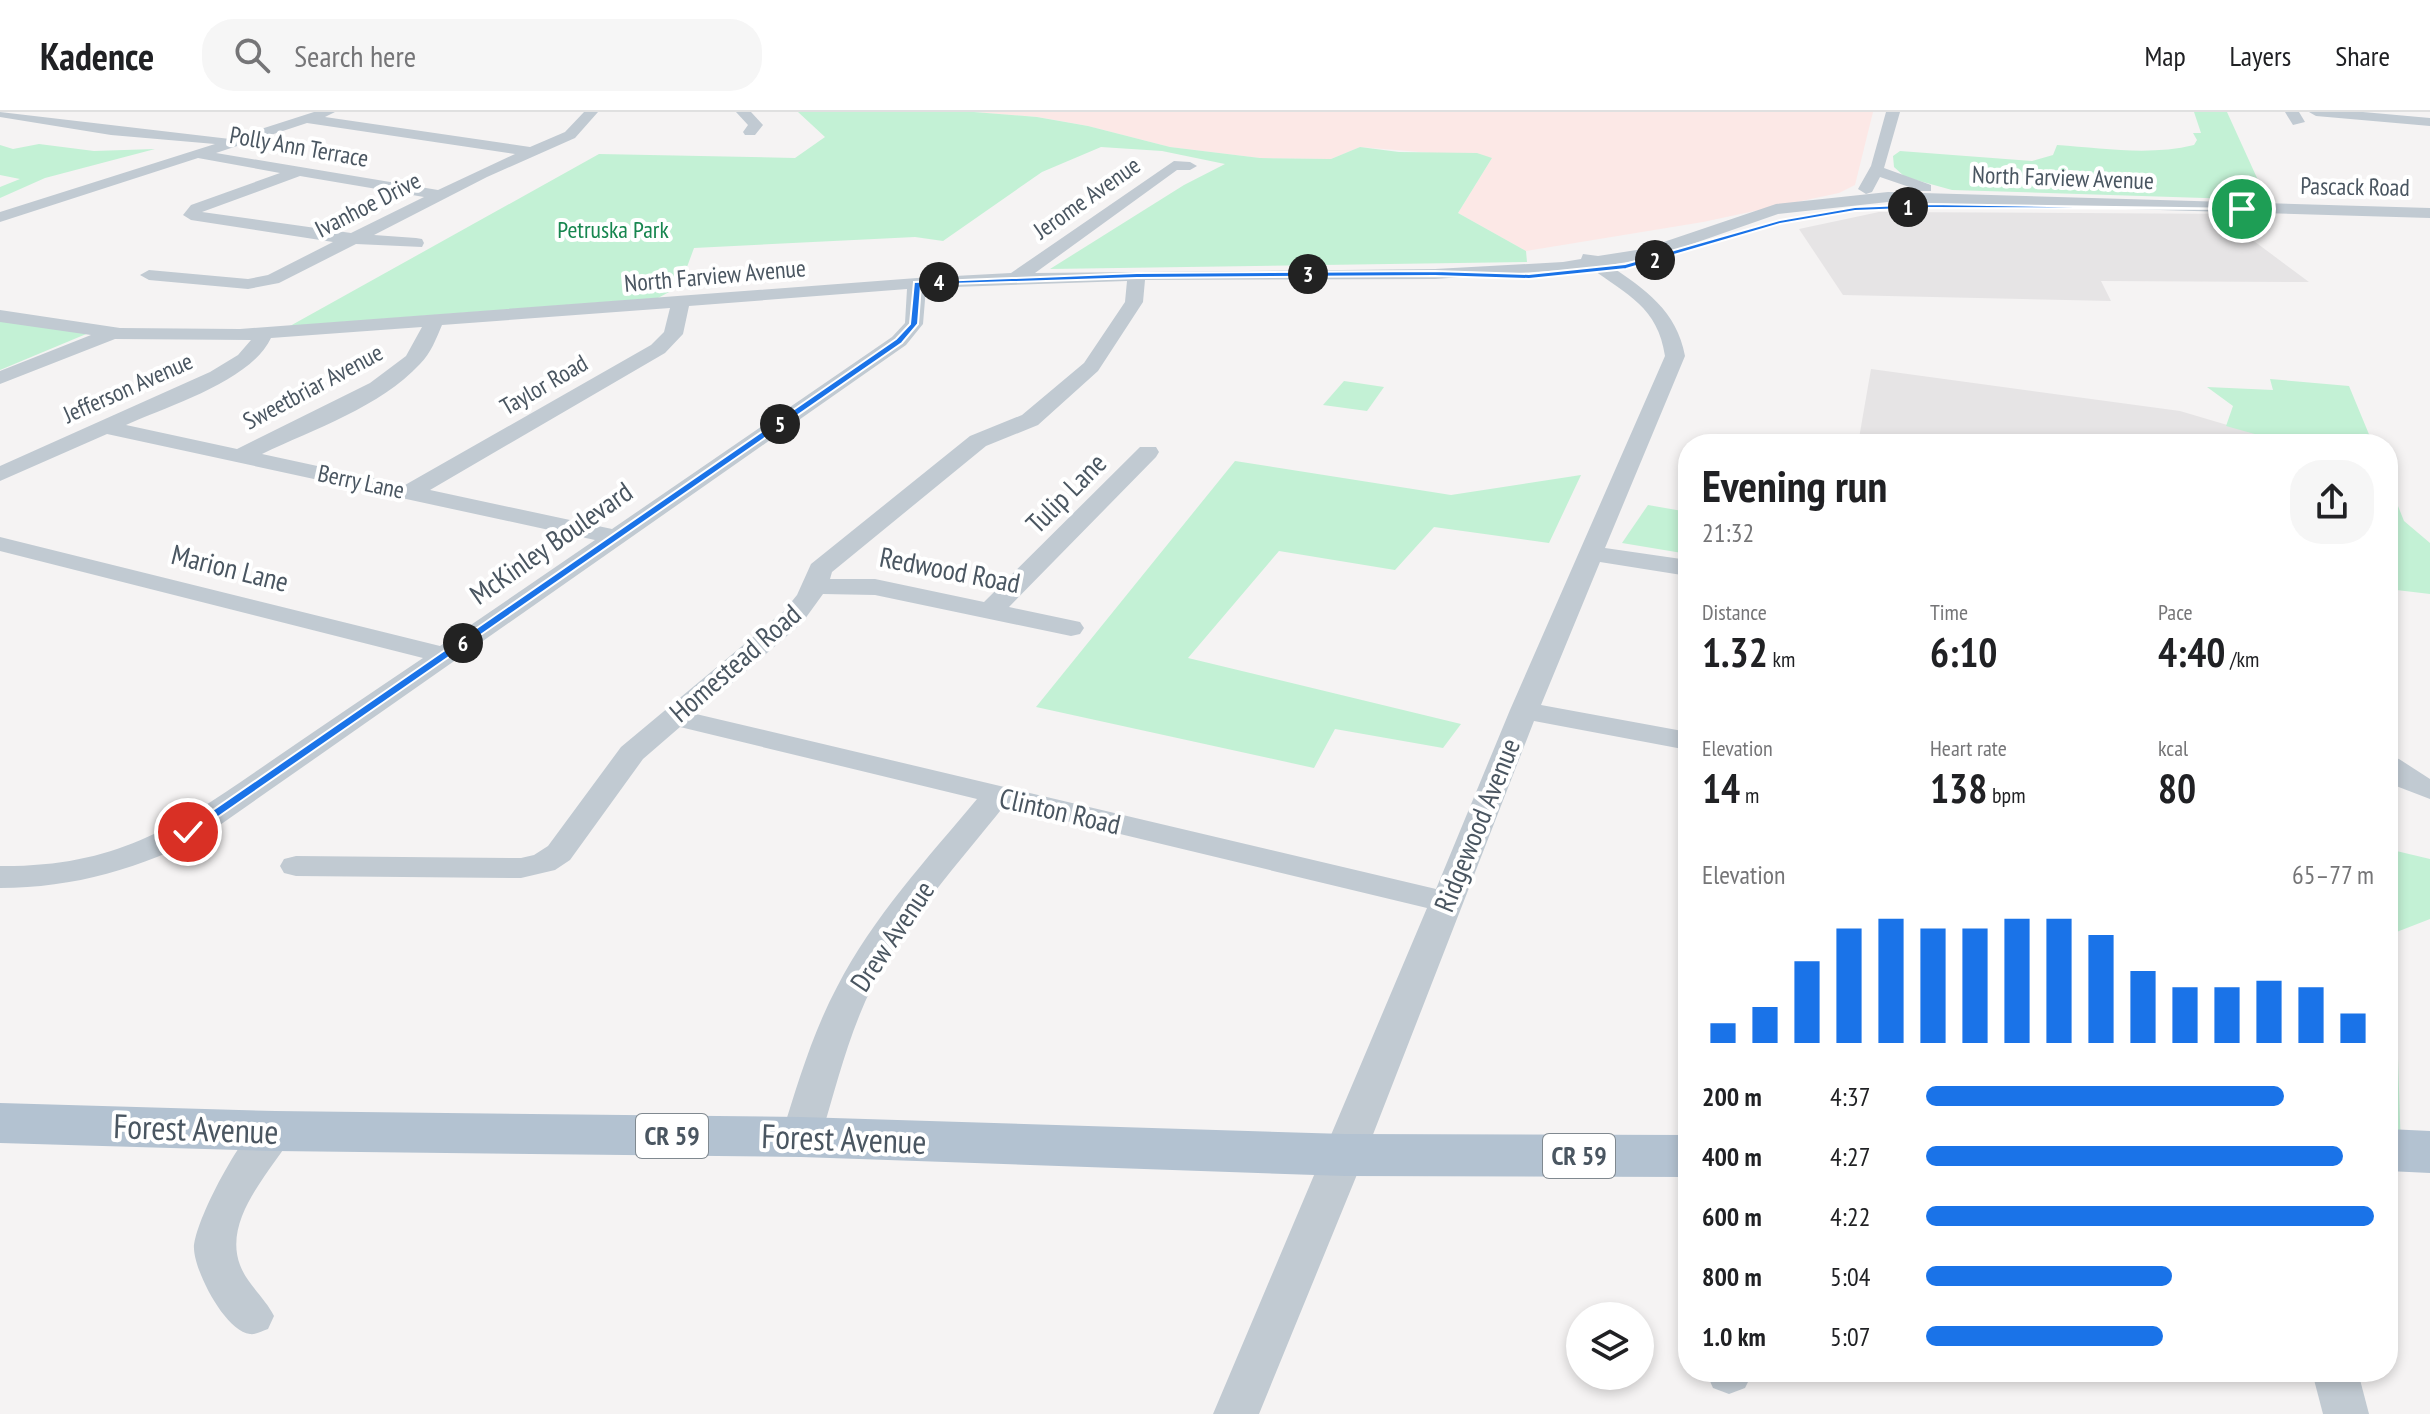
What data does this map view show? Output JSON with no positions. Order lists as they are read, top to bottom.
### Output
{
  "streets": {
    "main road": ["Forest Avenue", "CR 59"],
    "street": [
      "Polly Ann Terrace",
      "North Farview Avenue",
      "Pascack Road",
      "Jerome Avenue",
      "Ivanhoe Drive",
      "Taylor Road",
      "Sweetbriar Avenue",
      "Jefferson Avenue",
      "Berry Lane",
      "Tulip Lane",
      "McKinley Boulevard",
      "Marion Lane",
      "Redwood Road",
      "Homestead Road",
      "Clinton Road",
      "Ridgewood Avenue",
      "Drew Avenue"
    ]
  },
  "crossings": [
    ["Polly Ann Terrace", "Ivanhoe Drive"],
    ["North Farview Avenue", "Pascack Road"],
    ["North Farview Avenue", "Jerome Avenue"],
    ["North Farview Avenue", "Taylor Road"],
    ["North Farview Avenue", "Sweetbriar Avenue"],
    ["North Farview Avenue", "Jefferson Avenue"],
    ["North Farview Avenue", "McKinley Boulevard"],
    ["North Farview Avenue", "Homestead Road"],
    ["North Farview Avenue", "Ridgewood Avenue"],
    ["Taylor Road", "Berry Lane"],
    ["Sweetbriar Avenue", "Berry Lane"],
    ["Jefferson Avenue", "Berry Lane"],
    ["Berry Lane", "McKinley Boulevard"],
    ["Tulip Lane", "Redwood Road"],
    ["McKinley Boulevard", "Marion Lane"],
    ["Redwood Road", "Homestead Road"],
    ["Homestead Road", "Clinton Road"],
    ["Clinton Road", "Ridgewood Avenue"],
    ["Clinton Road", "Drew Avenue"],
    ["Ridgewood Avenue", "Forest Avenue"],
    ["Drew Avenue", "Forest Avenue"]
  ],
  "parks": ["Petruska Park"],
  "page": {
    "header": "Kadence",
    "search": "Search here",
    "nav": ["Map", "Layers", "Share"],
    "pins": [
      "1",
      "2",
      "3",
      "4",
      "5",
      "6"
    ],
    "heading": ["Evening run", "21:32"],
    "stats": [
      ["Distance", "1.32 km"],
      ["Time", "6:10"],
      ["Pace", "4:40 /km"],
      ["Elevation", "14 m"],
      ["Heart rate", "138 bpm"],
      ["kcal", "80"]
    ],
    "chart": ["Elevation", "65–77 m"],
    "list": [
      {
        "name": "200 m",
        "note": "4:37"
      },
      {
        "name": "400 m",
        "note": "4:27"
      },
      {
        "name": "600 m",
        "note": "4:22"
      },
      {
        "name": "800 m",
        "note": "5:04"
      },
      {
        "name": "1.0 km",
        "note": "5:07"
      }
    ]
  }
}
